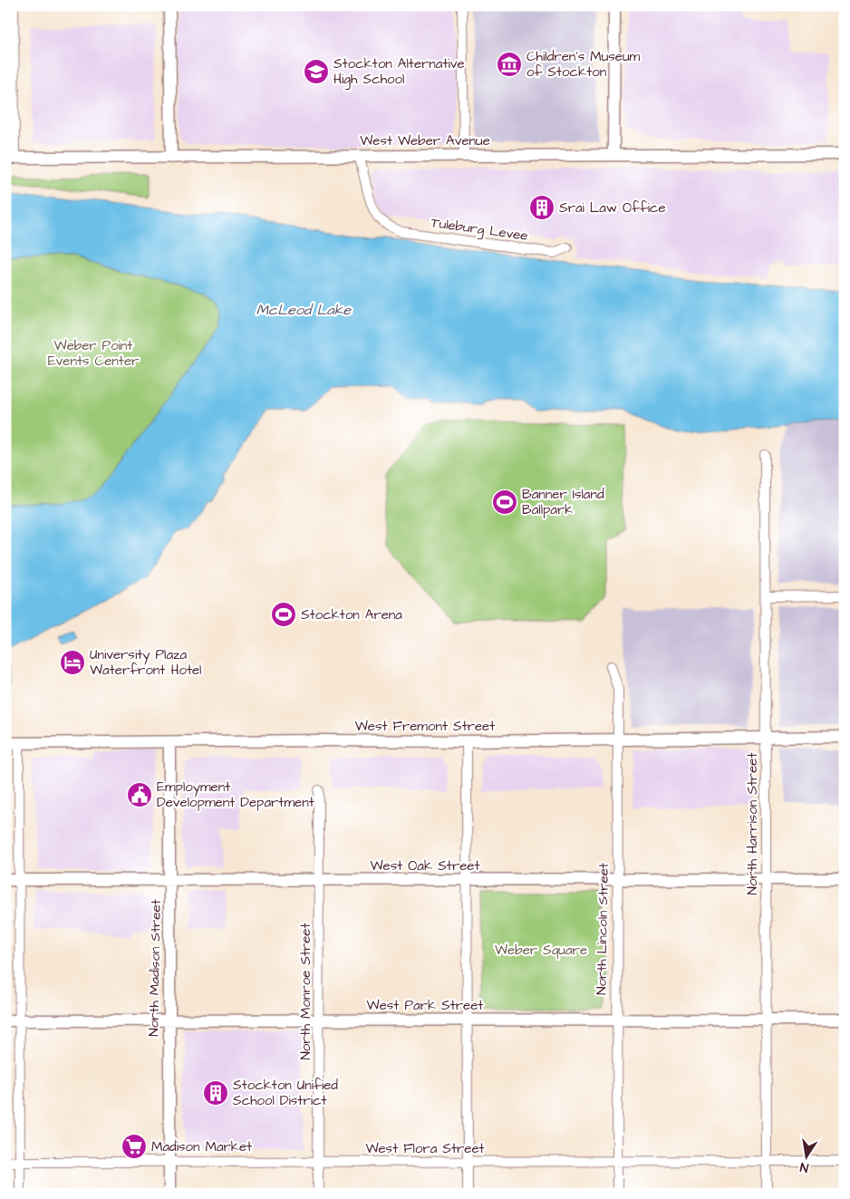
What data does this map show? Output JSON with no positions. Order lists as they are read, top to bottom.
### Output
{
  "streets": {
    "street": [
      "West Weber Avenue",
      "Tuleburg Levee",
      "West Fremont Street",
      "North Harrison Street",
      "West Oak Street",
      "North Lincoln Street",
      "North Madison Street",
      "North Monroe Street",
      "West Park Street",
      "West Flora Street"
    ]
  },
  "crossings": [
    ["West Weber Avenue", "Tuleburg Levee"],
    ["West Fremont Street", "North Harrison Street"],
    ["West Fremont Street", "North Lincoln Street"],
    ["West Fremont Street", "North Madison Street"],
    ["North Harrison Street", "West Oak Street"],
    ["North Harrison Street", "West Park Street"],
    ["North Harrison Street", "West Flora Street"],
    ["West Oak Street", "North Lincoln Street"],
    ["West Oak Street", "North Madison Street"],
    ["West Oak Street", "North Monroe Street"],
    ["North Lincoln Street", "West Park Street"],
    ["North Lincoln Street", "West Flora Street"],
    ["North Madison Street", "West Park Street"],
    ["North Madison Street", "West Flora Street"],
    ["North Monroe Street", "West Park Street"],
    ["North Monroe Street", "West Flora Street"]
  ],
  "water": ["McLeod Lake"],
  "parks": ["Weber Point Events Center", "Weber Square"],
  "places": {
    "museum": ["Children's Museum of Stockton"],
    "school or university": ["Stockton Alternative High School"],
    "building": ["Srai Law Office", "Stockton Unified School District"],
    "sports": ["Banner Island Ballpark", "Stockton Arena"],
    "hotel": ["University Plaza Waterfront Hotel"],
    "public building": ["Employment Development Department"],
    "supermarket": ["Madison Market"]
  },
  "north": "bottom"
}
